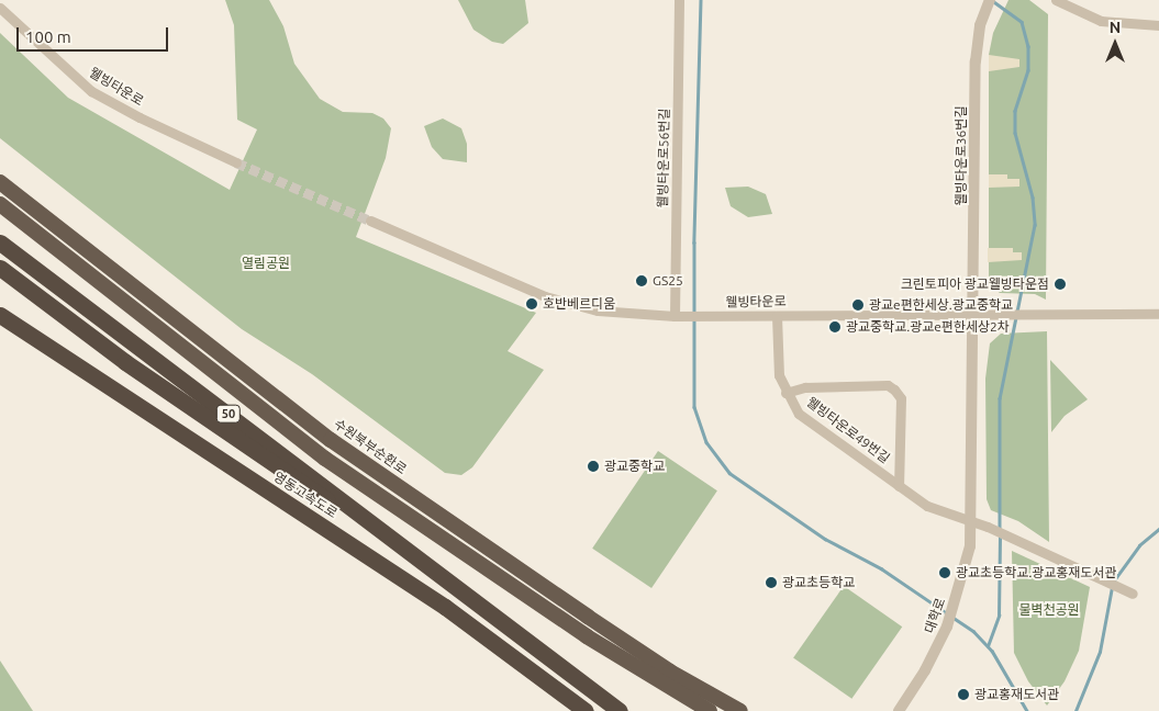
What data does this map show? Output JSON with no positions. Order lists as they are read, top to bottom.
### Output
{
  "streets": {
    "highway": ["50", "수원북부순환로", "영동고속도로"],
    "street": [
      "웰빙타운로",
      "웰빙타운로36번길",
      "웰빙타운로56번길",
      "웰빙타운로49번길",
      "대학로"
    ]
  },
  "crossings": [
    ["웰빙타운로", "웰빙타운로36번길"],
    ["웰빙타운로", "웰빙타운로56번길"],
    ["웰빙타운로", "웰빙타운로49번길"],
    ["웰빙타운로", "대학로"],
    ["웰빙타운로36번길", "대학로"],
    ["웰빙타운로49번길", "대학로"]
  ],
  "parks": ["열림공원", "물벽천공원"],
  "places": [
    "GS25",
    "크린토피아 광교웰빙타운점",
    "호반베르디움",
    "광교e편한세상.광교중학교",
    "광교중학교.광교e편한세상2차",
    "광교중학교",
    "광교초등학교.광교홍재도서관",
    "광교초등학교",
    "광교홍재도서관"
  ],
  "scale_bar": "100 m",
  "north": "top"
}
